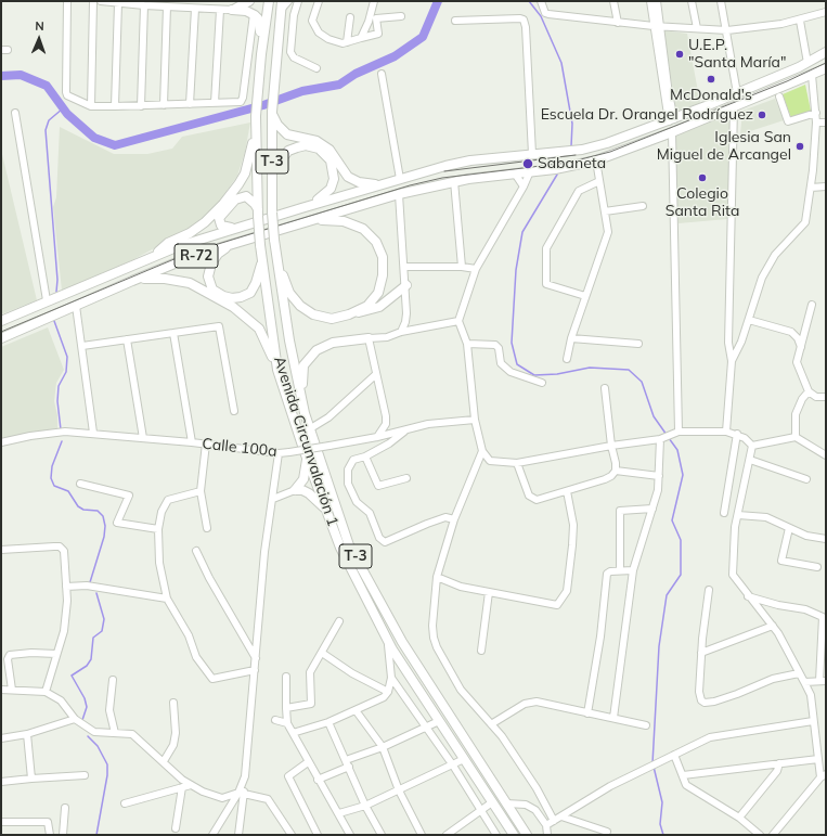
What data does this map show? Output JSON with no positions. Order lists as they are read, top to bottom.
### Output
{
  "streets": {
    "main road": ["T-3", "R-72", "Avenida Circunvalación 1"],
    "street": ["Calle 100a"]
  },
  "places": [
    "U.E.P. \"Santa María\"",
    "McDonald's",
    "Escuela Dr. Orangel Rodríguez",
    "Iglesia San Miguel de Arcangel",
    "Sabaneta",
    "Colegio Santa Rita"
  ],
  "north": "top"
}
